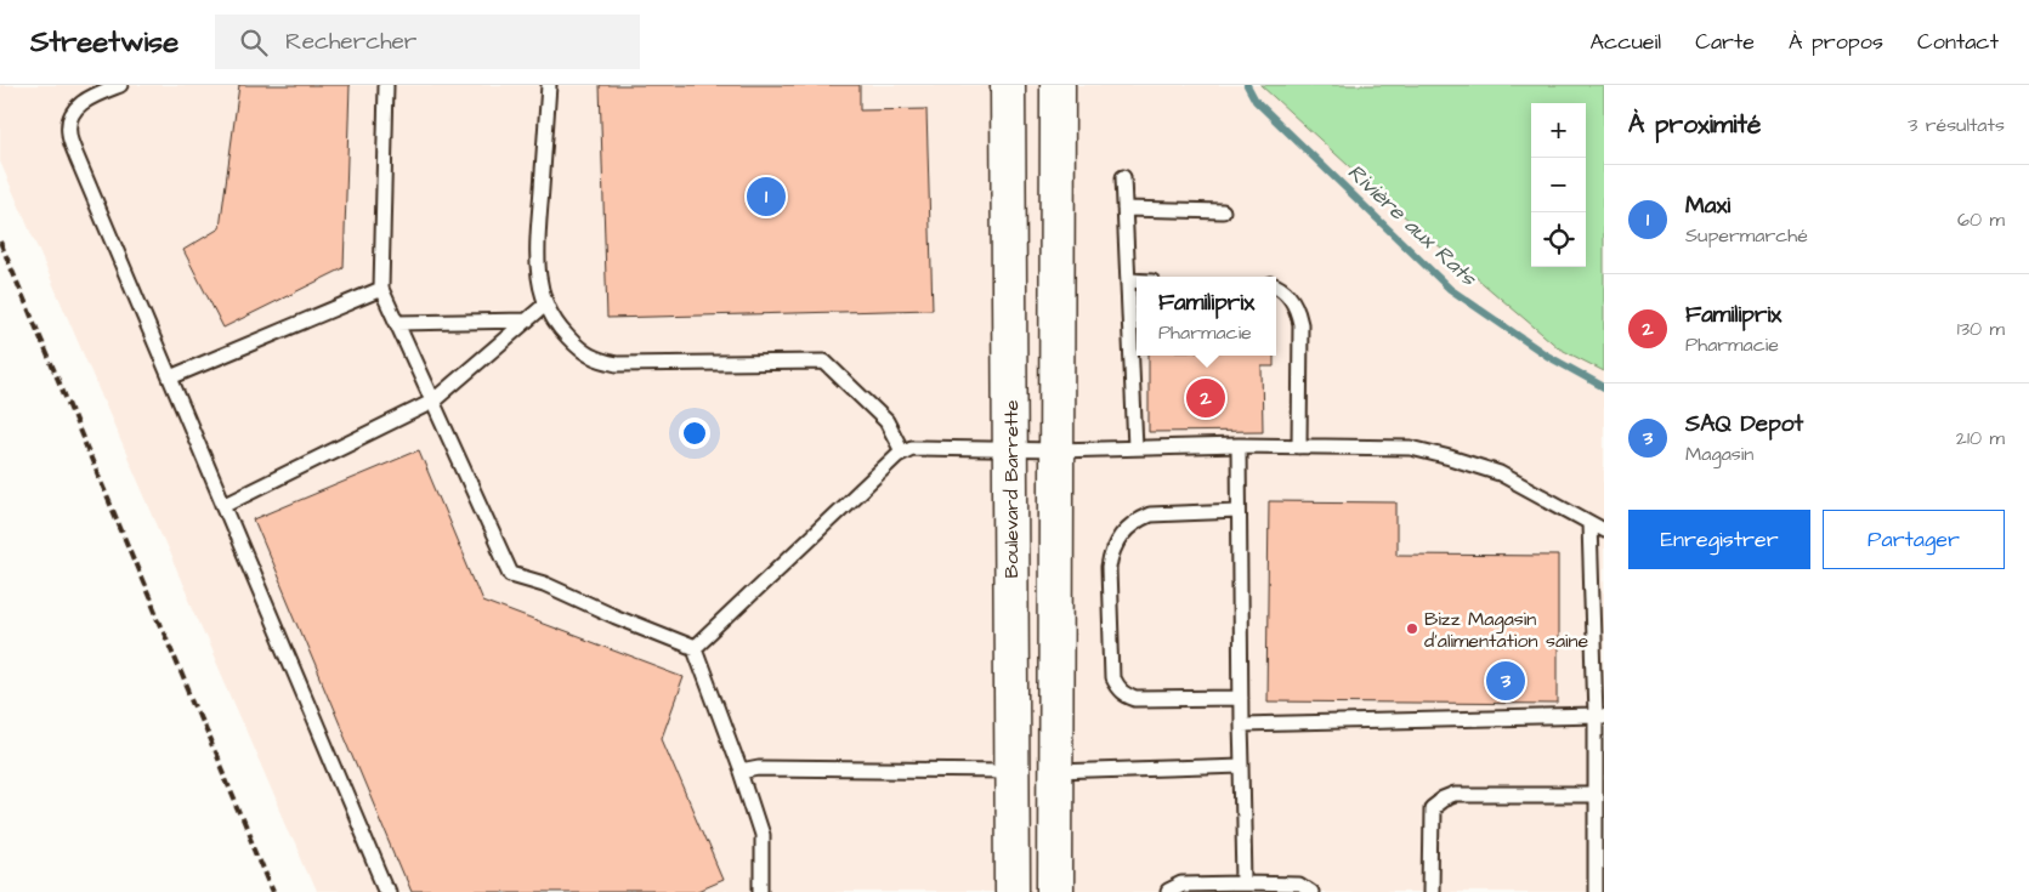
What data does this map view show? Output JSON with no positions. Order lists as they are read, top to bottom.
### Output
{
  "streets": {
    "main road": ["Boulevard Barrette"]
  },
  "water": ["Rivière aux Rats"],
  "places": ["Bizz Magasin d'alimentation saine"],
  "page": {
    "header": "Streetwise",
    "search": "Rechercher",
    "nav": [
      "Accueil",
      "Carte",
      "À propos",
      "Contact"
    ],
    "heading": ["À proximité", "3 résultats"],
    "map_buttons": ["+", "−"],
    "list": [
      {
        "mark": "1",
        "name": "Maxi",
        "note": "Supermarché",
        "value": "60 m"
      },
      {
        "mark": "2",
        "name": "Familiprix",
        "note": "Pharmacie",
        "value": "130 m"
      },
      {
        "mark": "3",
        "name": "SAQ Depot",
        "note": "Magasin",
        "value": "210 m"
      }
    ],
    "pins": ["1", "2", "3"],
    "popup": ["Familiprix", "Pharmacie"],
    "buttons": ["Enregistrer", "Partager"]
  }
}
